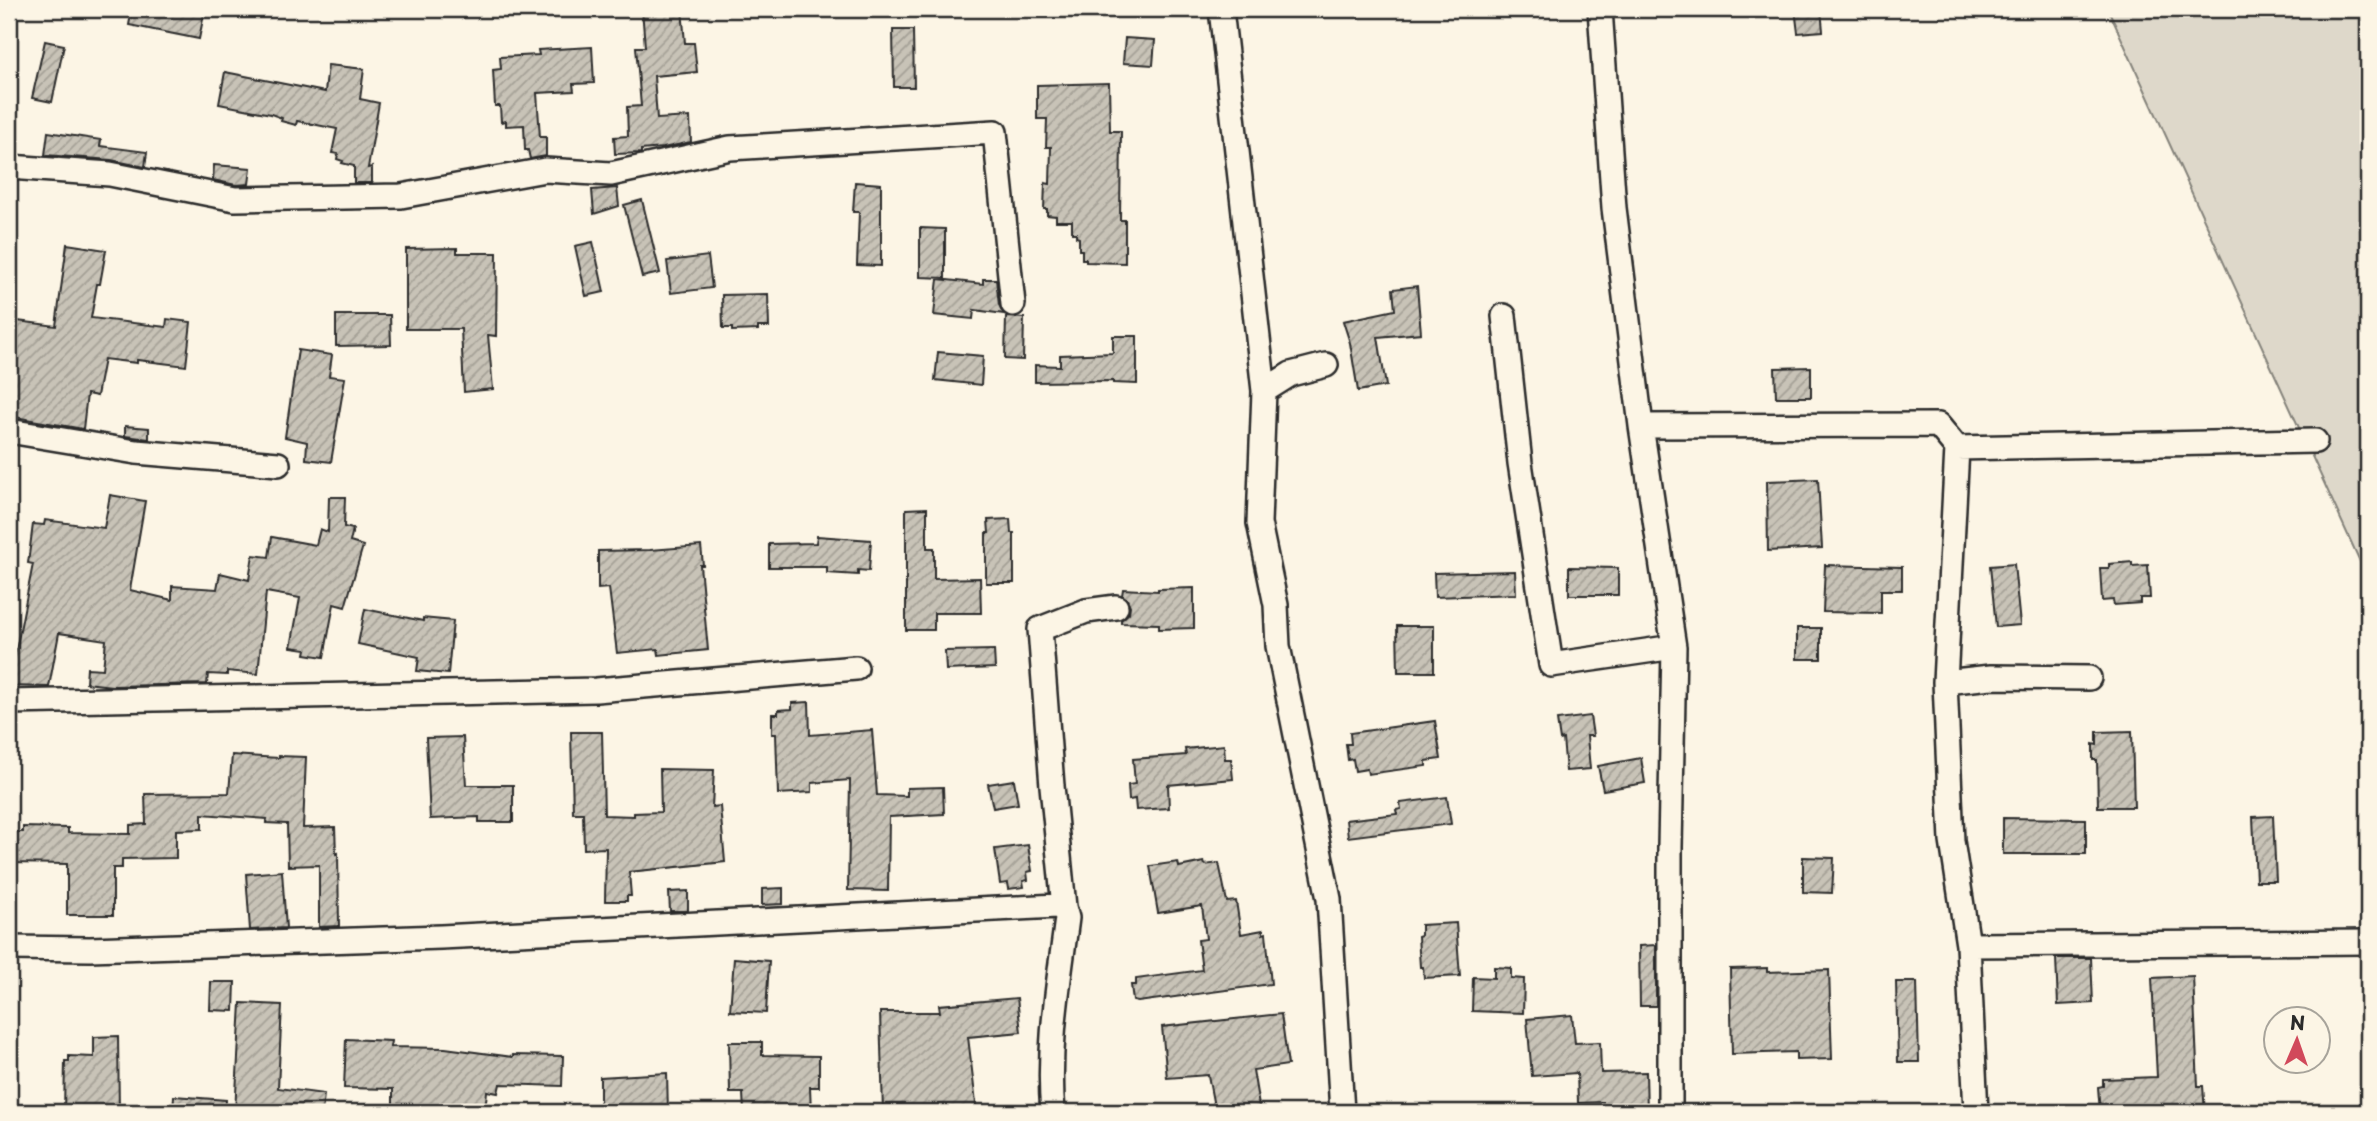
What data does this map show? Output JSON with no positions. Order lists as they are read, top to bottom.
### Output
{
  "north": "top"
}
